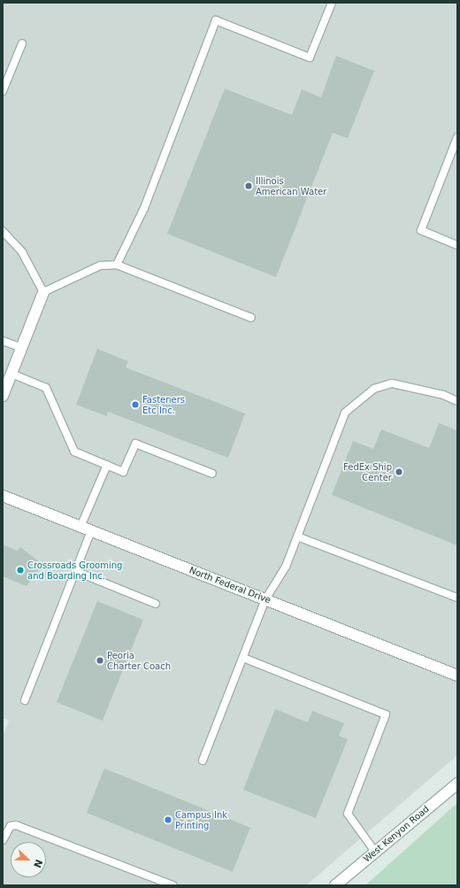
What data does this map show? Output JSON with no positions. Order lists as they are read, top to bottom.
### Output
{
  "streets": {
    "street": ["North Federal Drive", "West Kenyon Road"]
  },
  "places": [
    "Illinois American Water",
    "Fasteners Etc Inc.",
    "FedEx Ship Center",
    "Crossroads Grooming and Boarding Inc.",
    "Peoria Charter Coach",
    "Campus Ink Printing"
  ],
  "north": "right"
}
